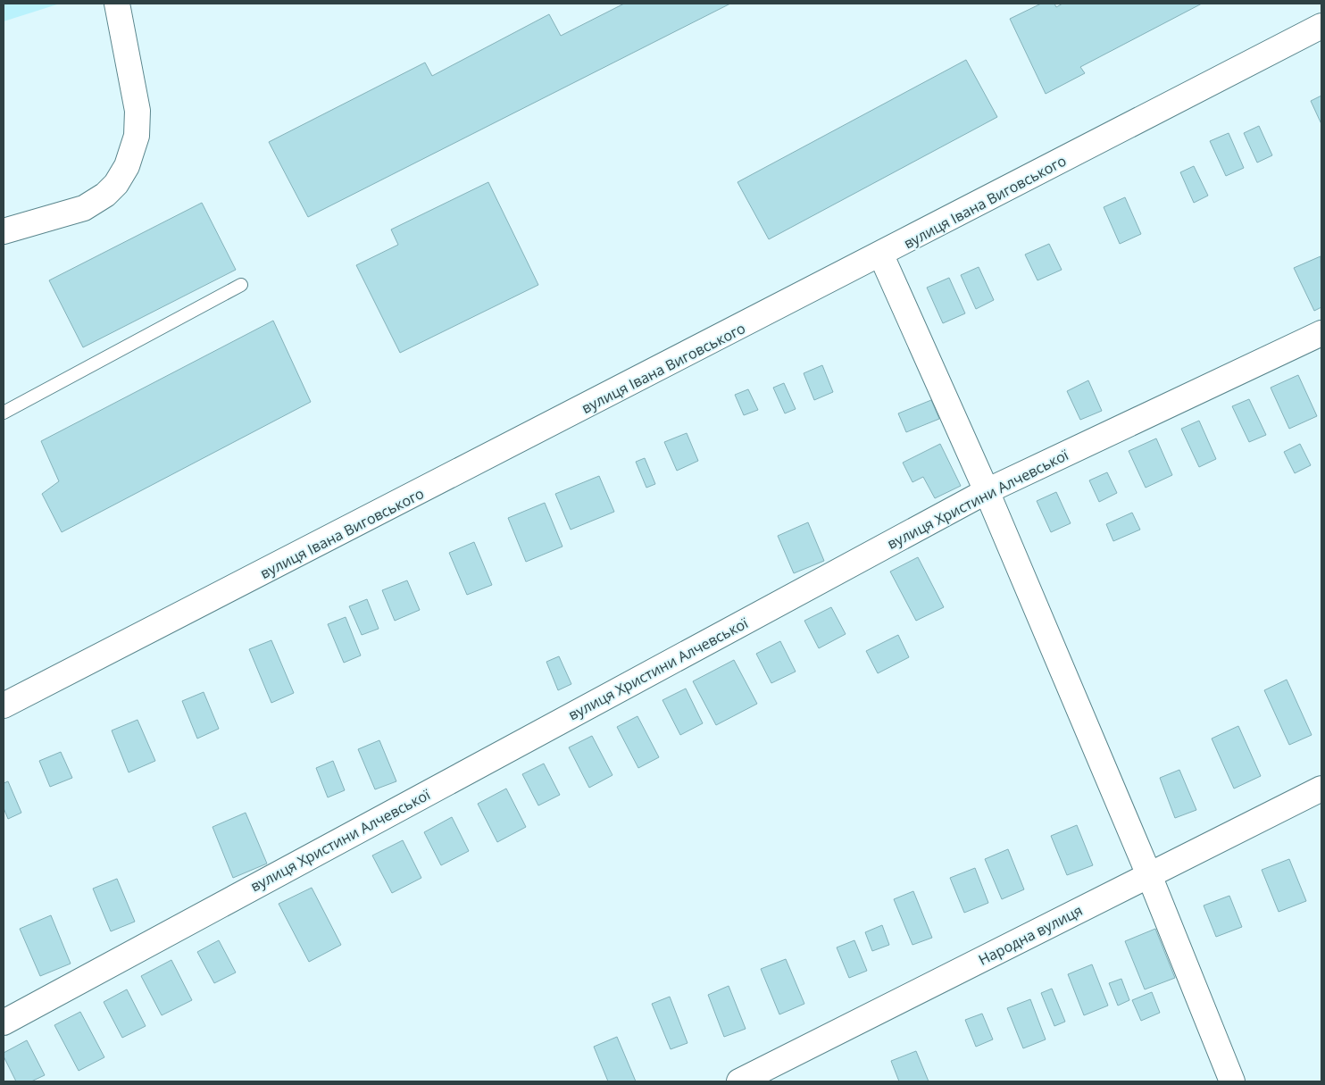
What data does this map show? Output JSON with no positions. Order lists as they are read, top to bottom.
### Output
{
  "streets": {
    "street": ["вулиця Івана Виговського", "вулиця Христини Алчевської", "Народна вулиця"]
  }
}
